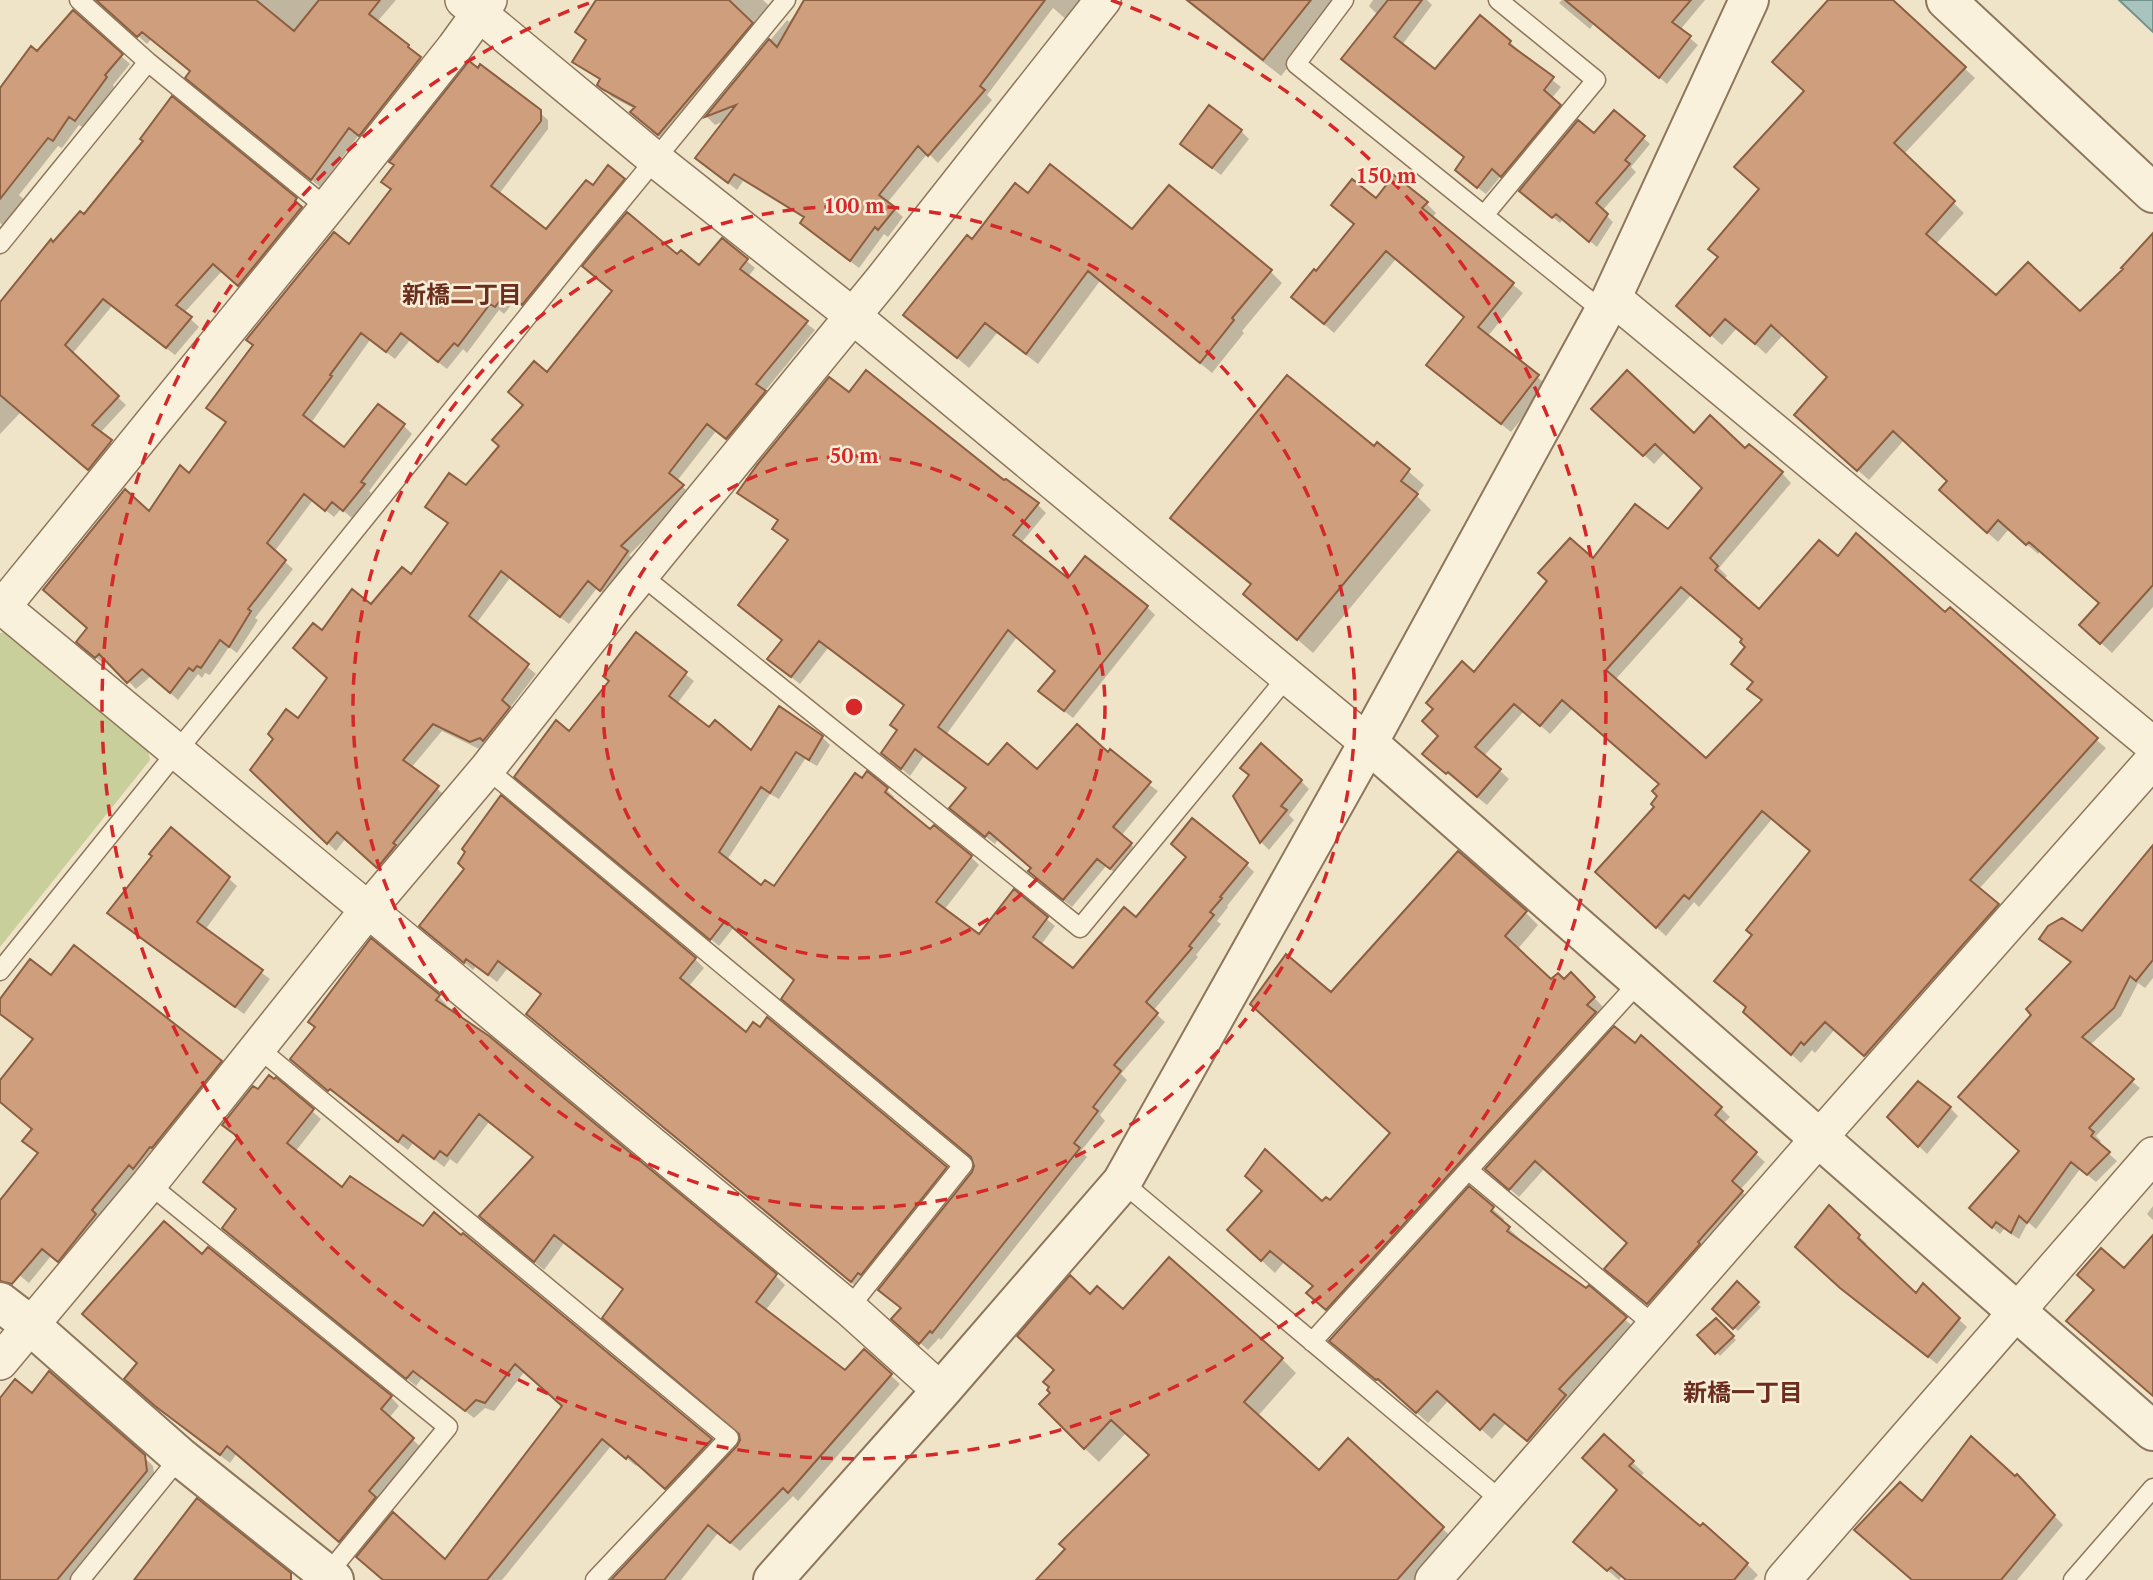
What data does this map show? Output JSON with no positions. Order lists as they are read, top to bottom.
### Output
{
  "districts": ["新橋二丁目", "新橋一丁目"],
  "rings": ["150 m", "100 m", "50 m"]
}
